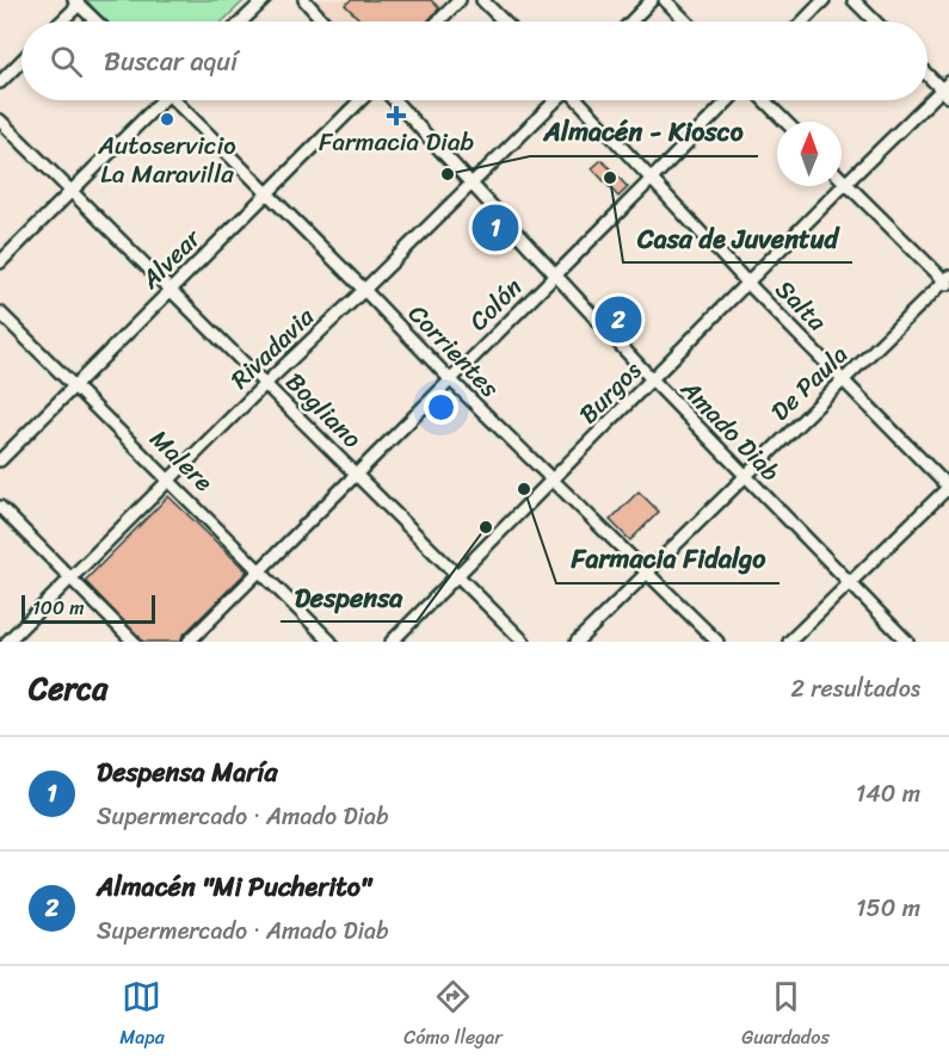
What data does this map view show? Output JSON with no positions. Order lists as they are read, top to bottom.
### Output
{
  "streets": {
    "street": [
      "Alvear",
      "Colón",
      "Salta",
      "Rivadavia",
      "Corrientes",
      "De Paula",
      "Burgos",
      "Bogliano",
      "Amado Diab",
      "Malere"
    ]
  },
  "crossings": [
    ["Alvear", "Corrientes"],
    ["Alvear", "Bogliano"],
    ["Alvear", "Malere"],
    ["Colón", "Salta"],
    ["Colón", "Corrientes"],
    ["Colón", "Bogliano"],
    ["Colón", "Amado Diab"],
    ["Colón", "Malere"],
    ["Salta", "De Paula"],
    ["Salta", "Burgos"],
    ["Rivadavia", "Corrientes"],
    ["Rivadavia", "Bogliano"],
    ["Rivadavia", "Amado Diab"],
    ["Rivadavia", "Malere"],
    ["Corrientes", "De Paula"],
    ["Corrientes", "Burgos"],
    ["De Paula", "Amado Diab"],
    ["Burgos", "Bogliano"],
    ["Burgos", "Amado Diab"]
  ],
  "places": {
    "health": ["Farmacia Diab"],
    "other": [
      "Autoservicio La Maravilla",
      "Almacén - Kiosco",
      "Casa de Juventud",
      "Farmacia Fidalgo",
      "Despensa"
    ]
  },
  "scale_bar": "100 m",
  "north": "top",
  "page": {
    "search": "Buscar aquí",
    "pins": ["1", "2"],
    "scale": "100 m",
    "heading": ["Cerca", "2 resultados"],
    "list": [
      {
        "mark": "1",
        "name": "Despensa María",
        "note": "Supermercado · Amado Diab",
        "value": "140 m"
      },
      {
        "mark": "2",
        "name": "Almacén \"Mi Pucherito\"",
        "note": "Supermercado · Amado Diab",
        "value": "150 m"
      }
    ],
    "nav": ["Mapa", "Cómo llegar", "Guardados"]
  }
}
